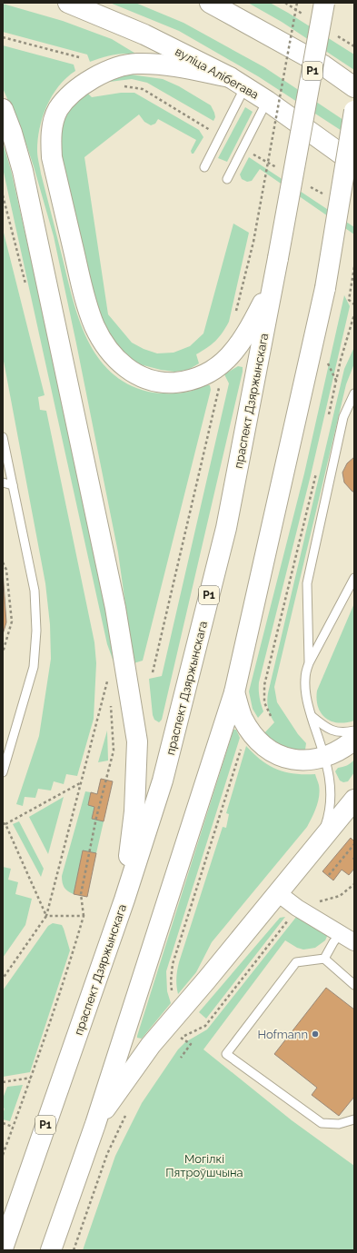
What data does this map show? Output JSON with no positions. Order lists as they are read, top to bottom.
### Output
{
  "streets": {
    "main road": ["Р1", "вуліца Алібегава", "праспект Дзяржынскага"]
  },
  "parks": ["Могілкі Пятроўшчына"],
  "places": ["Hofmann"]
}
